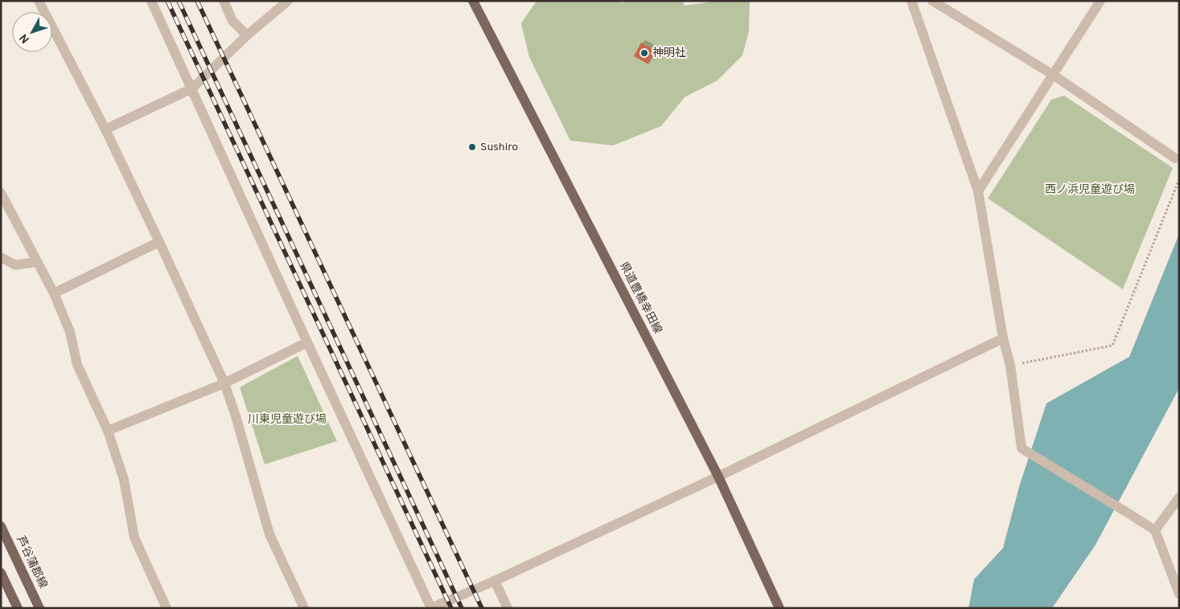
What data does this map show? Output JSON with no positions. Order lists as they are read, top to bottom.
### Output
{
  "streets": {
    "main road": ["県道豊橋幸田線", "芦谷蒲郡線"]
  },
  "parks": ["西ノ浜児童遊び場", "川東児童遊び場"],
  "places": ["神明社", "Sushiro"],
  "north": "bottom left"
}
